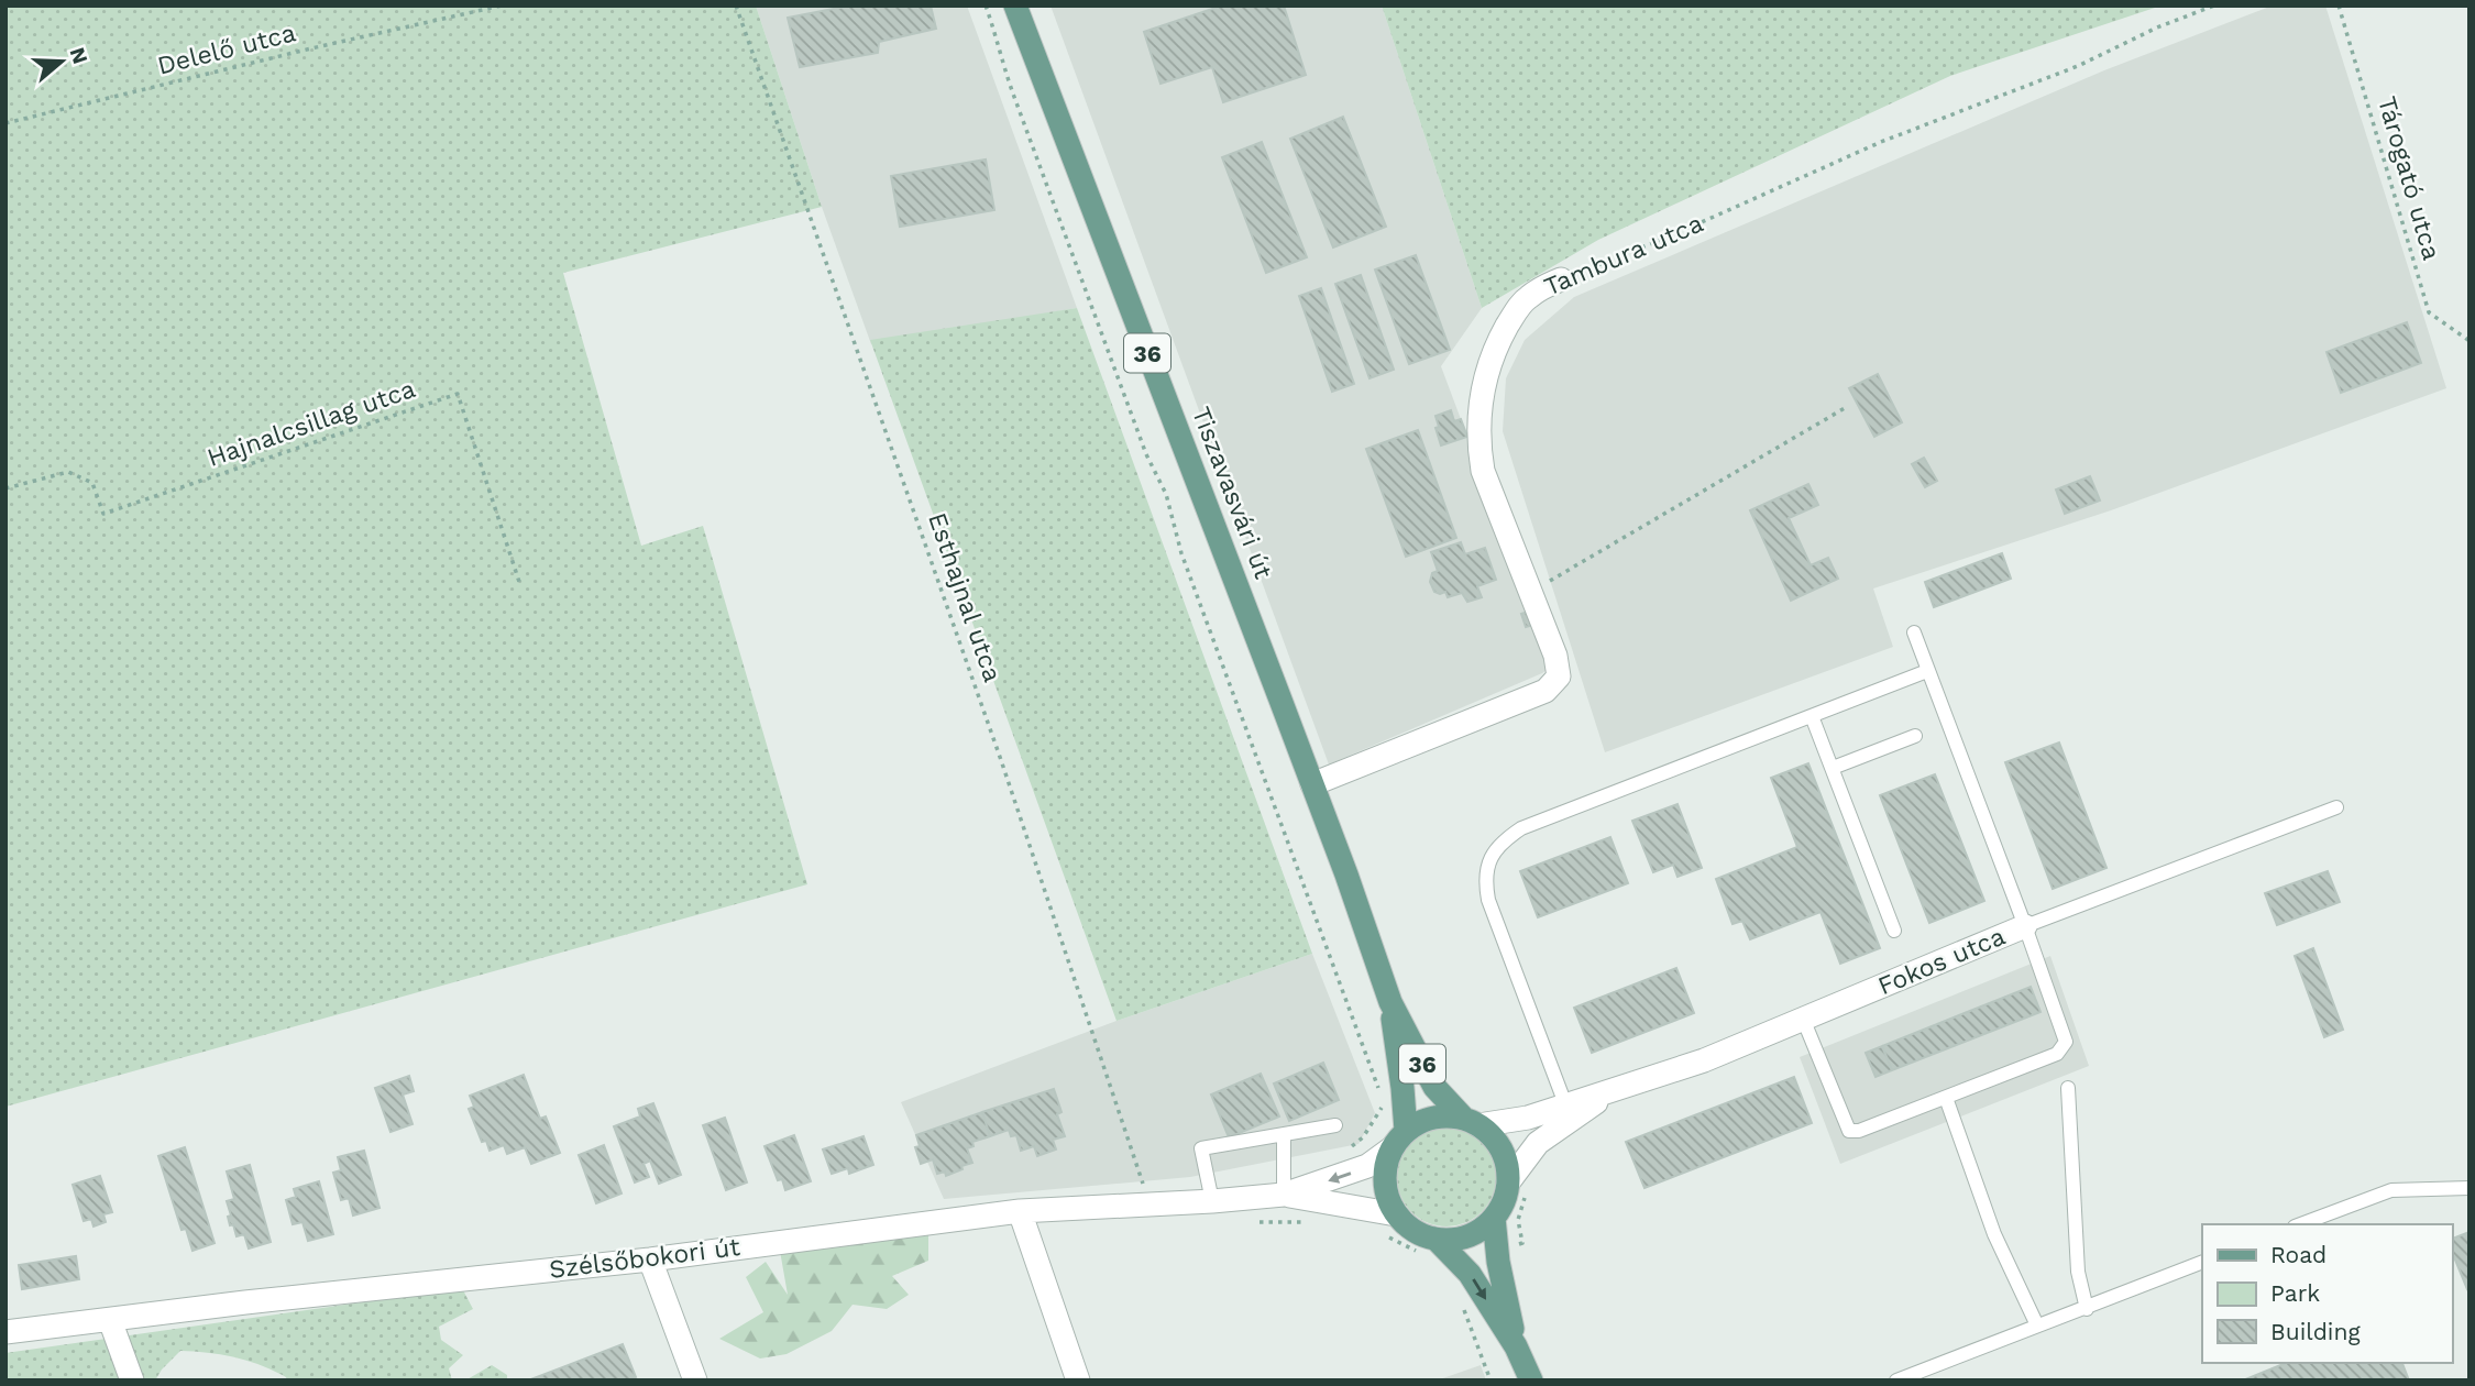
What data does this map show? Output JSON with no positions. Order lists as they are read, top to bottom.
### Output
{
  "streets": {
    "main road": ["36", "Tiszavasvári út"],
    "street": ["Tambura utca", "Fokos utca", "Szélsőbokori út"],
    "path": [
      "Delelő utca",
      "Tárogató utca",
      "Hajnalcsillag utca",
      "Esthajnal utca"
    ]
  },
  "crossings": [
    ["Tambura utca", "Tiszavasvári út"],
    ["36", "Tiszavasvári út"],
    ["36", "Fokos utca"],
    ["Esthajnal utca", "Szélsőbokori út"]
  ],
  "legend": ["Road", "Park", "Building"],
  "north": "right"
}
